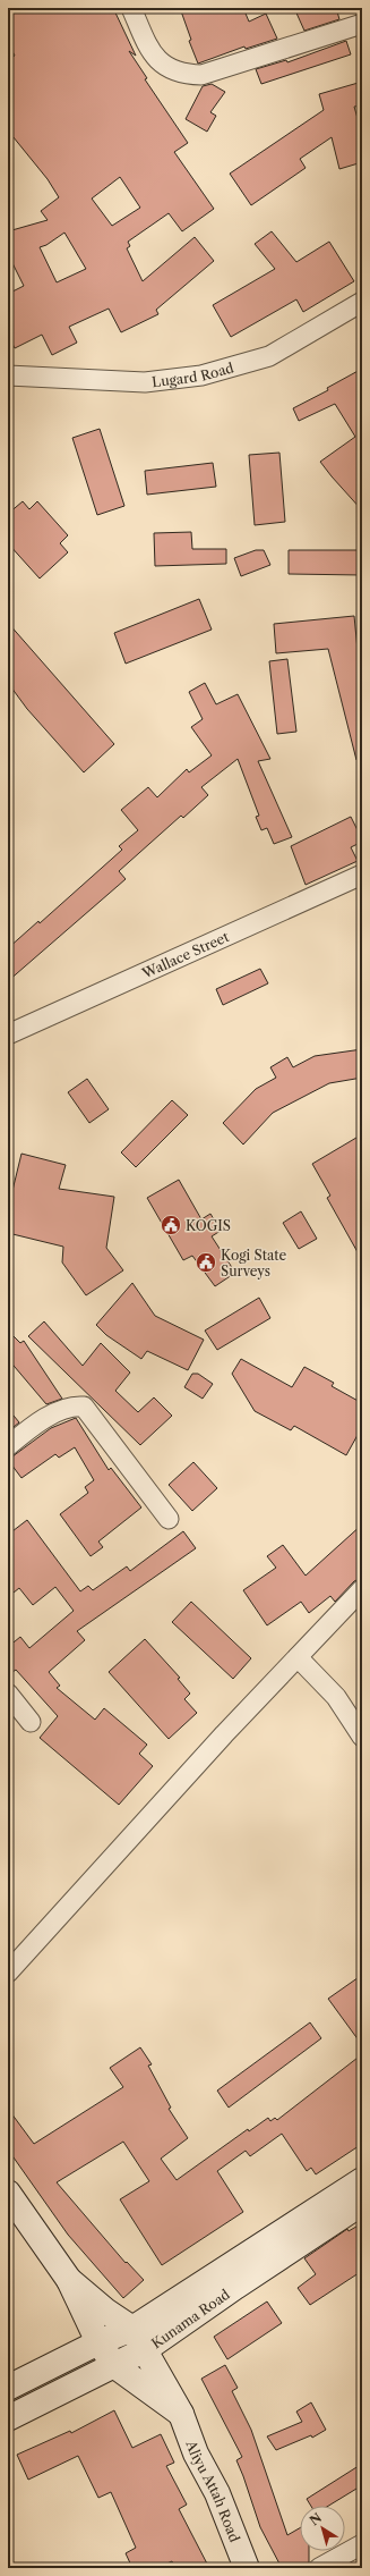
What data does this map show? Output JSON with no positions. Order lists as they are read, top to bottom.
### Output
{
  "streets": {
    "main road": ["Kunama Road", "Aliyu Attah Road"],
    "street": ["Lugard Road", "Wallace Street"]
  },
  "crossings": [
    ["Kunama Road", "Aliyu Attah Road"]
  ],
  "places": {
    "public building": ["KOGIS", "Kogi State Surveys"]
  },
  "north": "top left"
}
